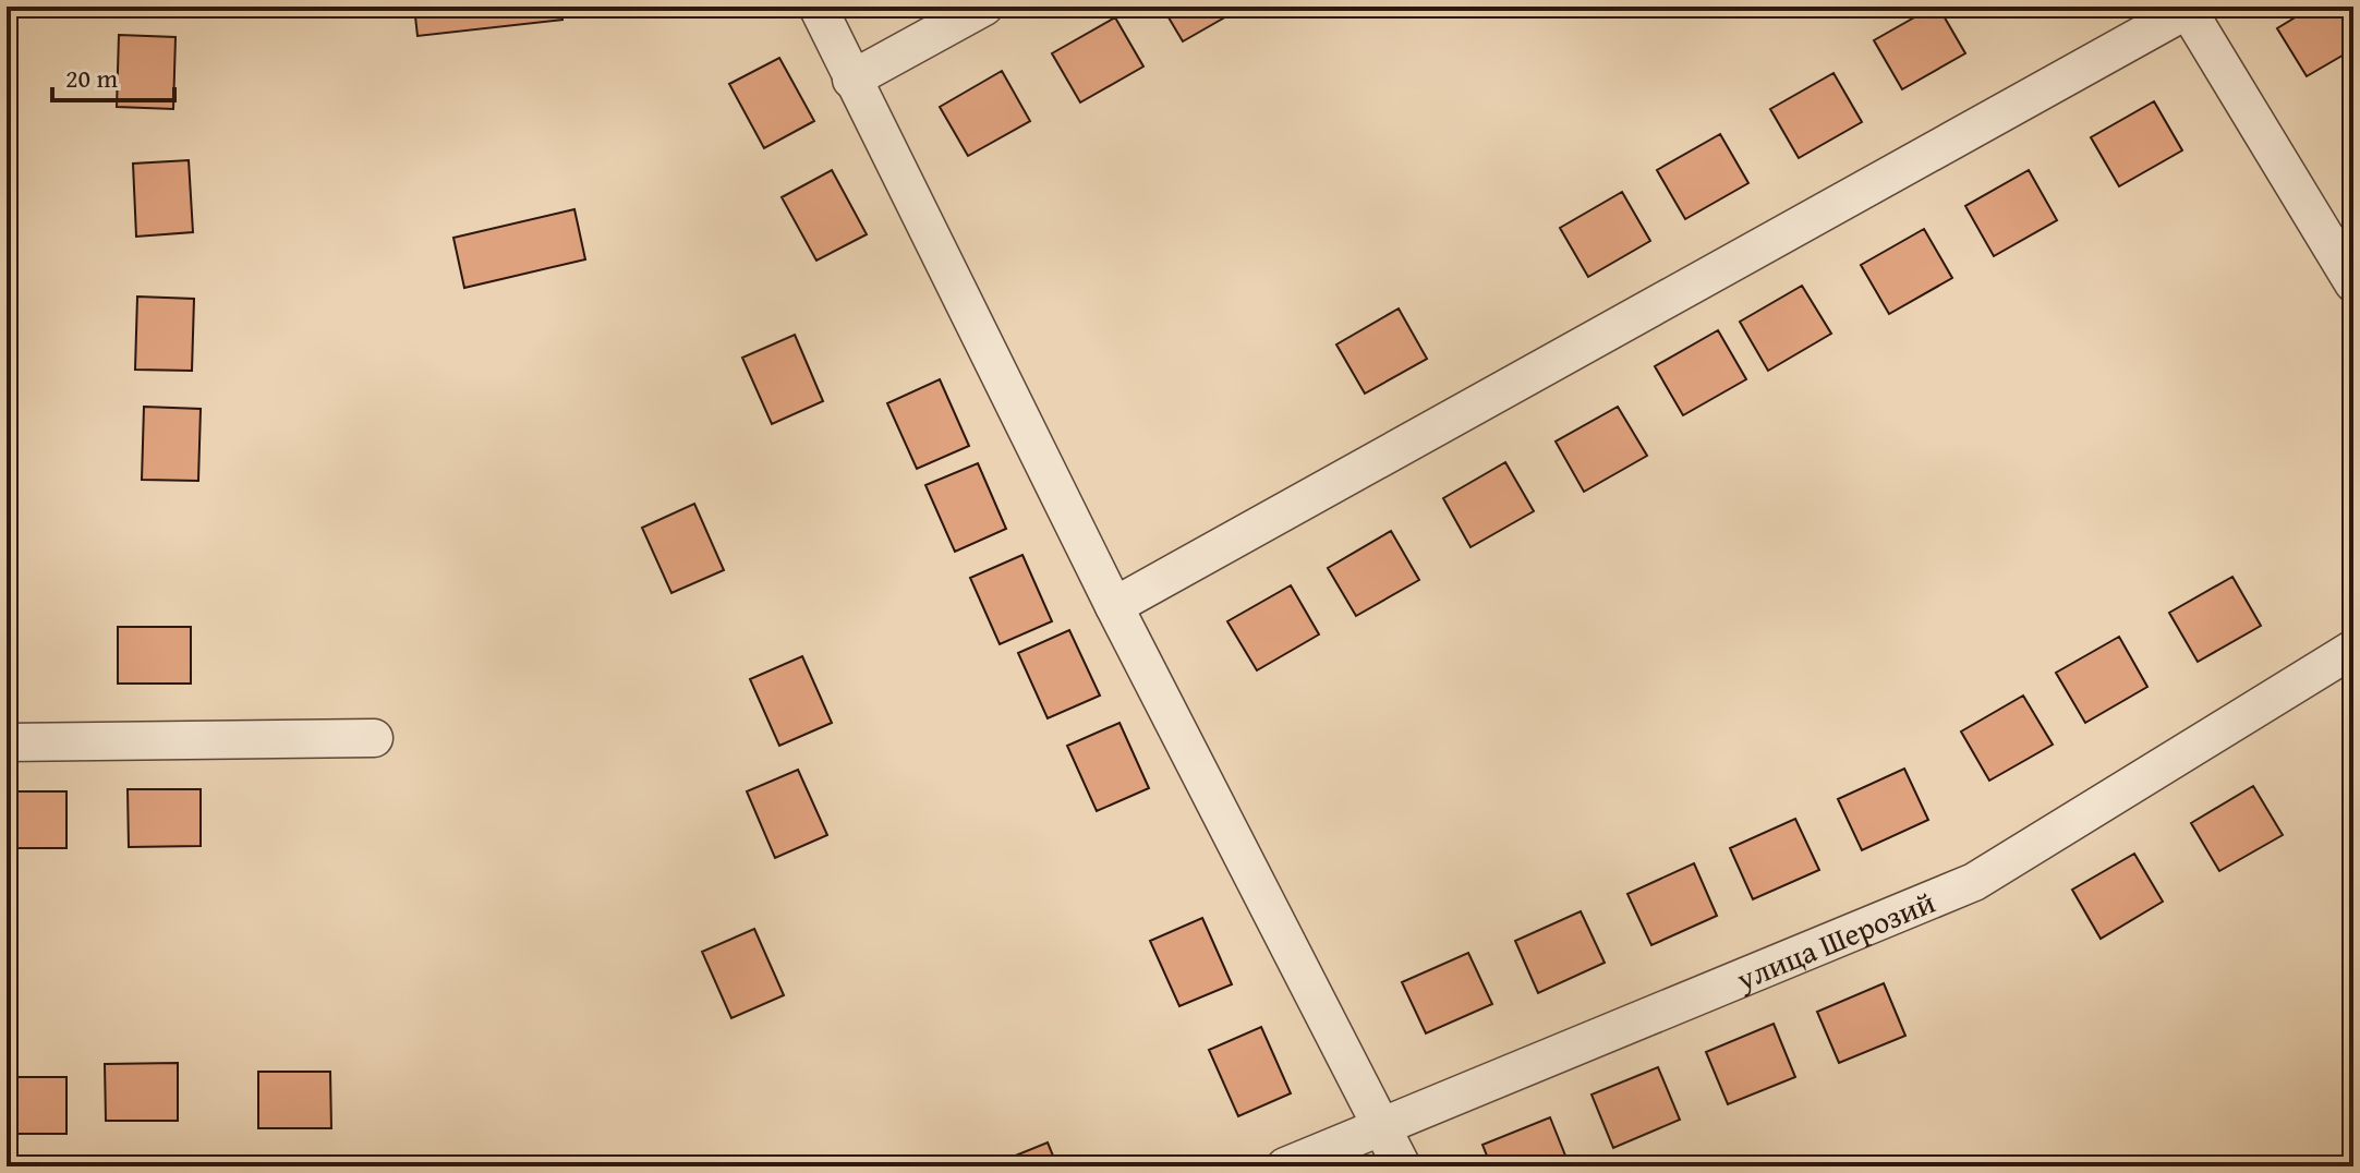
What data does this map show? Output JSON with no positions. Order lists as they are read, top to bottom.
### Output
{
  "streets": {
    "street": ["улица Шерозий"]
  },
  "scale_bar": "20 m"
}
